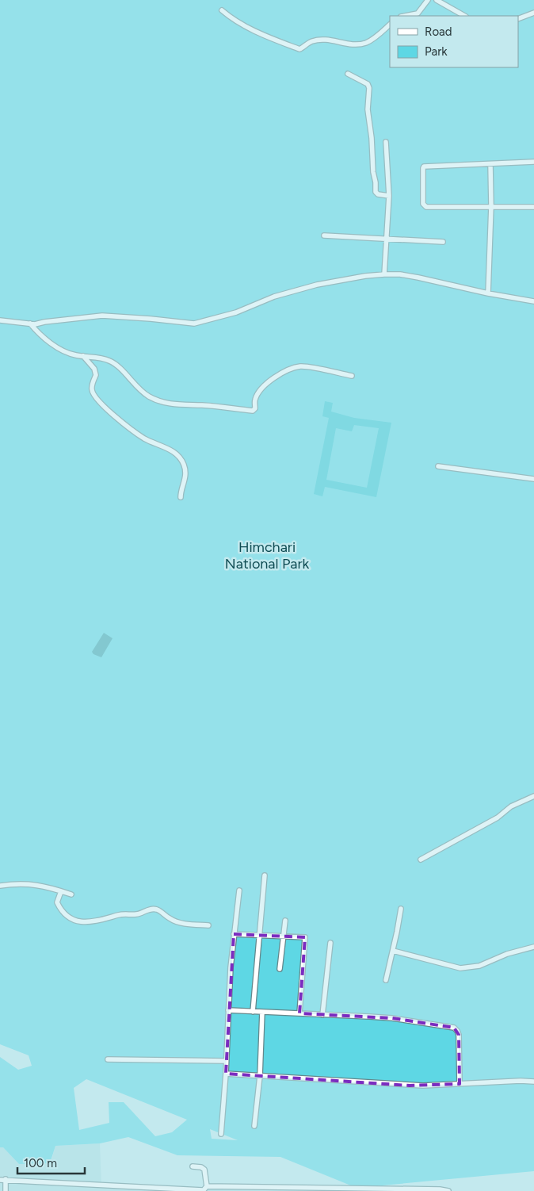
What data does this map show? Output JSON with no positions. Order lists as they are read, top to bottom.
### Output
{
  "parks": ["Himchari National Park"],
  "legend": ["Road", "Park"],
  "scale_bar": "100 m"
}
